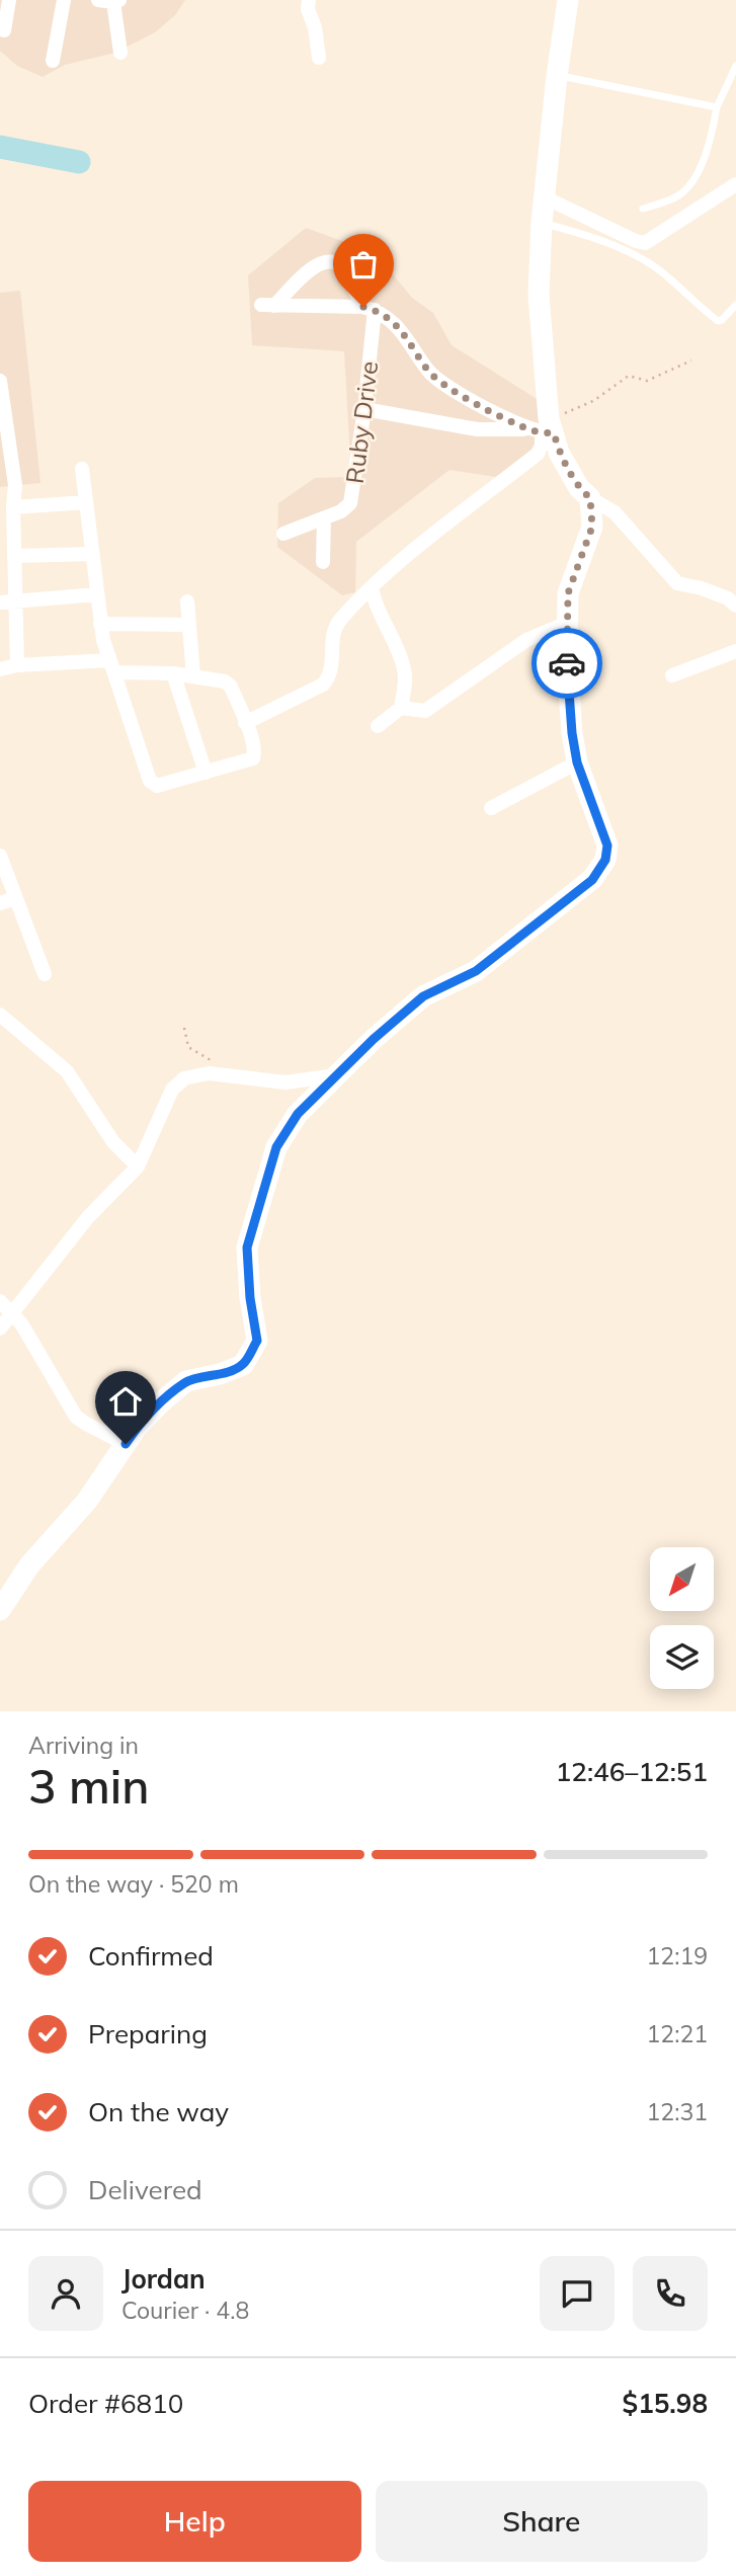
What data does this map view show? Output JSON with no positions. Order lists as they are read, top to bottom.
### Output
{
  "streets": {
    "street": ["Ruby Drive"]
  },
  "north": "bottom left",
  "page": {
    "heading": ["3 min", "Arriving in", "12:46–12:51"],
    "panel": [
      "Jordan",
      "Courier · 4.8",
      "Order #6810",
      "$15.98"
    ],
    "bar": "On the way · 520 m",
    "list": [
      ["Confirmed", "12:19"],
      ["Preparing", "12:21"],
      ["On the way", "12:31"],
      "Delivered"
    ],
    "buttons": ["Help", "Share"]
  }
}
